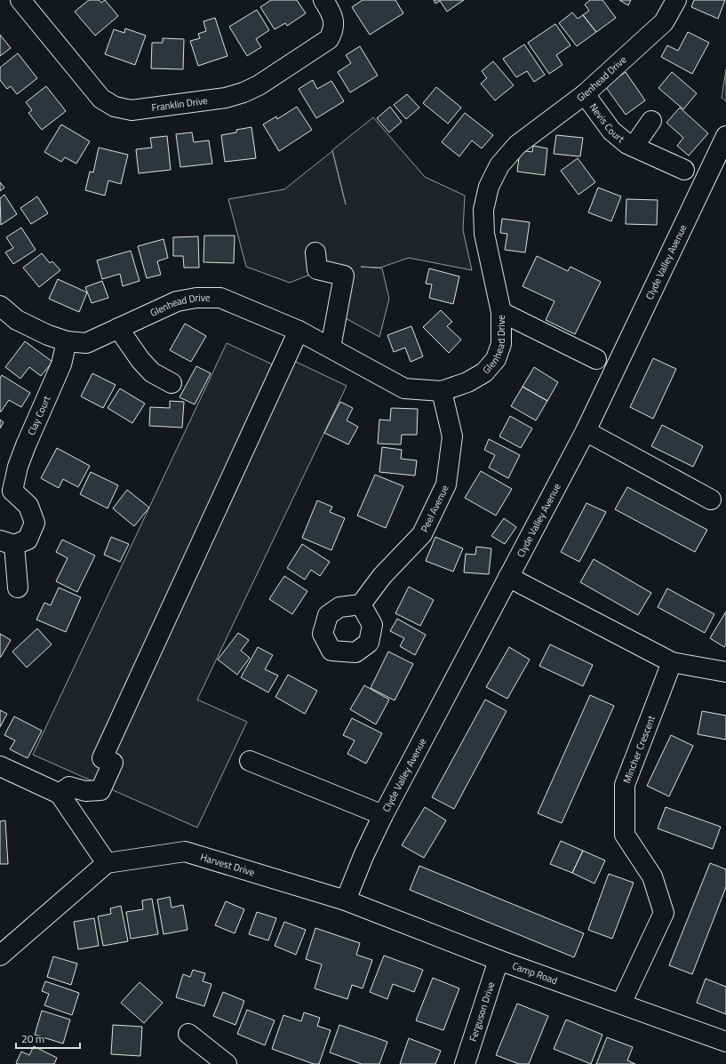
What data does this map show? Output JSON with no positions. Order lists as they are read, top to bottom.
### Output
{
  "streets": {
    "street": [
      "Glenhead Drive",
      "Franklin Drive",
      "Nevis Court",
      "Clyde Valley Avenue",
      "Clay Court",
      "Peel Avenue",
      "Mincher Crescent",
      "Harvest Drive",
      "Camp Road",
      "Ferguson Drive"
    ]
  },
  "crossings": [
    ["Glenhead Drive", "Nevis Court"],
    ["Glenhead Drive", "Clay Court"],
    ["Glenhead Drive", "Peel Avenue"],
    ["Clyde Valley Avenue", "Harvest Drive"],
    ["Clyde Valley Avenue", "Camp Road"],
    ["Mincher Crescent", "Camp Road"],
    ["Harvest Drive", "Camp Road"],
    ["Camp Road", "Ferguson Drive"]
  ],
  "scale_bar": "20 m"
}
